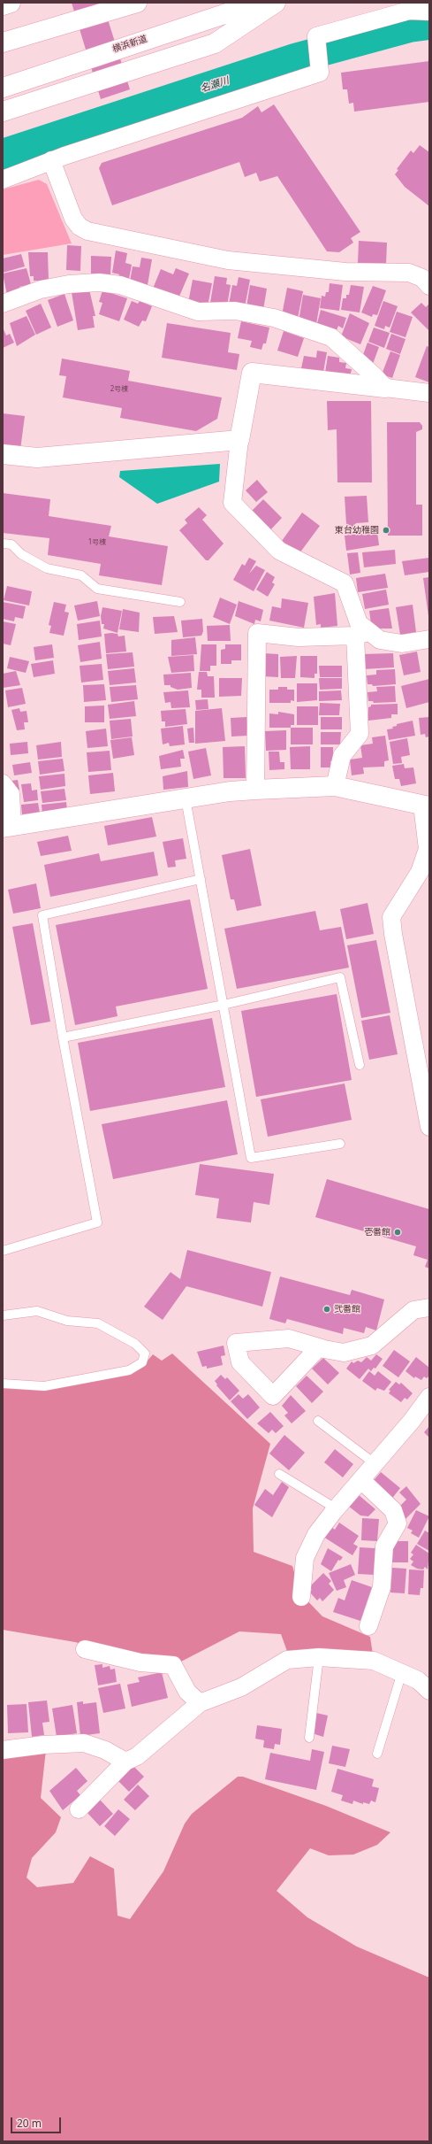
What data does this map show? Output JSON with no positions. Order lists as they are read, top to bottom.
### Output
{
  "streets": {
    "main road": ["横浜新道"]
  },
  "water": ["名瀬川"],
  "places": ["東台幼稚園", "壱番館", "弐番館"],
  "house_numbers": ["2号棟", "1号棟"],
  "scale_bar": "20 m"
}
